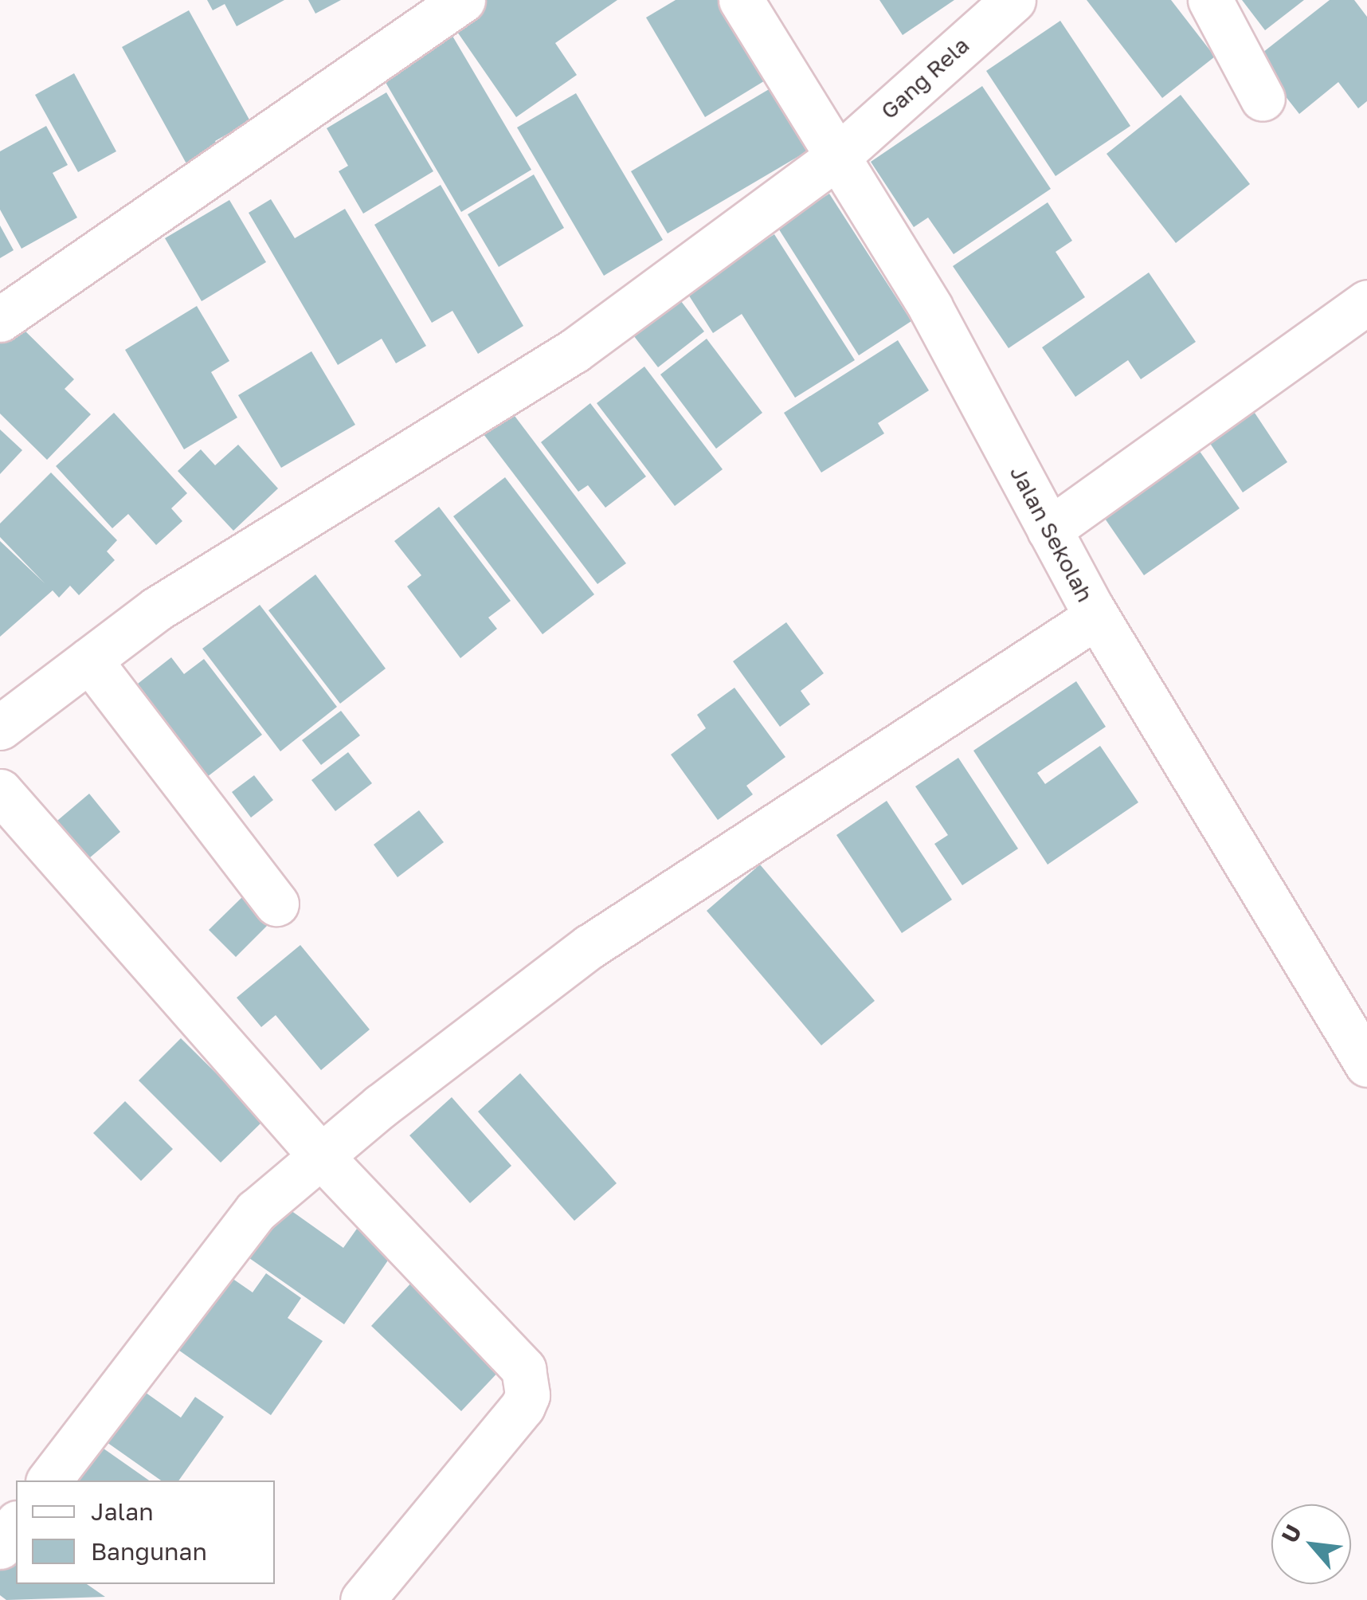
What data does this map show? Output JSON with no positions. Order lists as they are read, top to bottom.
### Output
{
  "streets": {
    "street": ["Gang Rela", "Jalan Sekolah"]
  },
  "crossings": [
    ["Gang Rela", "Jalan Sekolah"]
  ],
  "legend": ["Jalan", "Bangunan"],
  "north": "top left"
}
